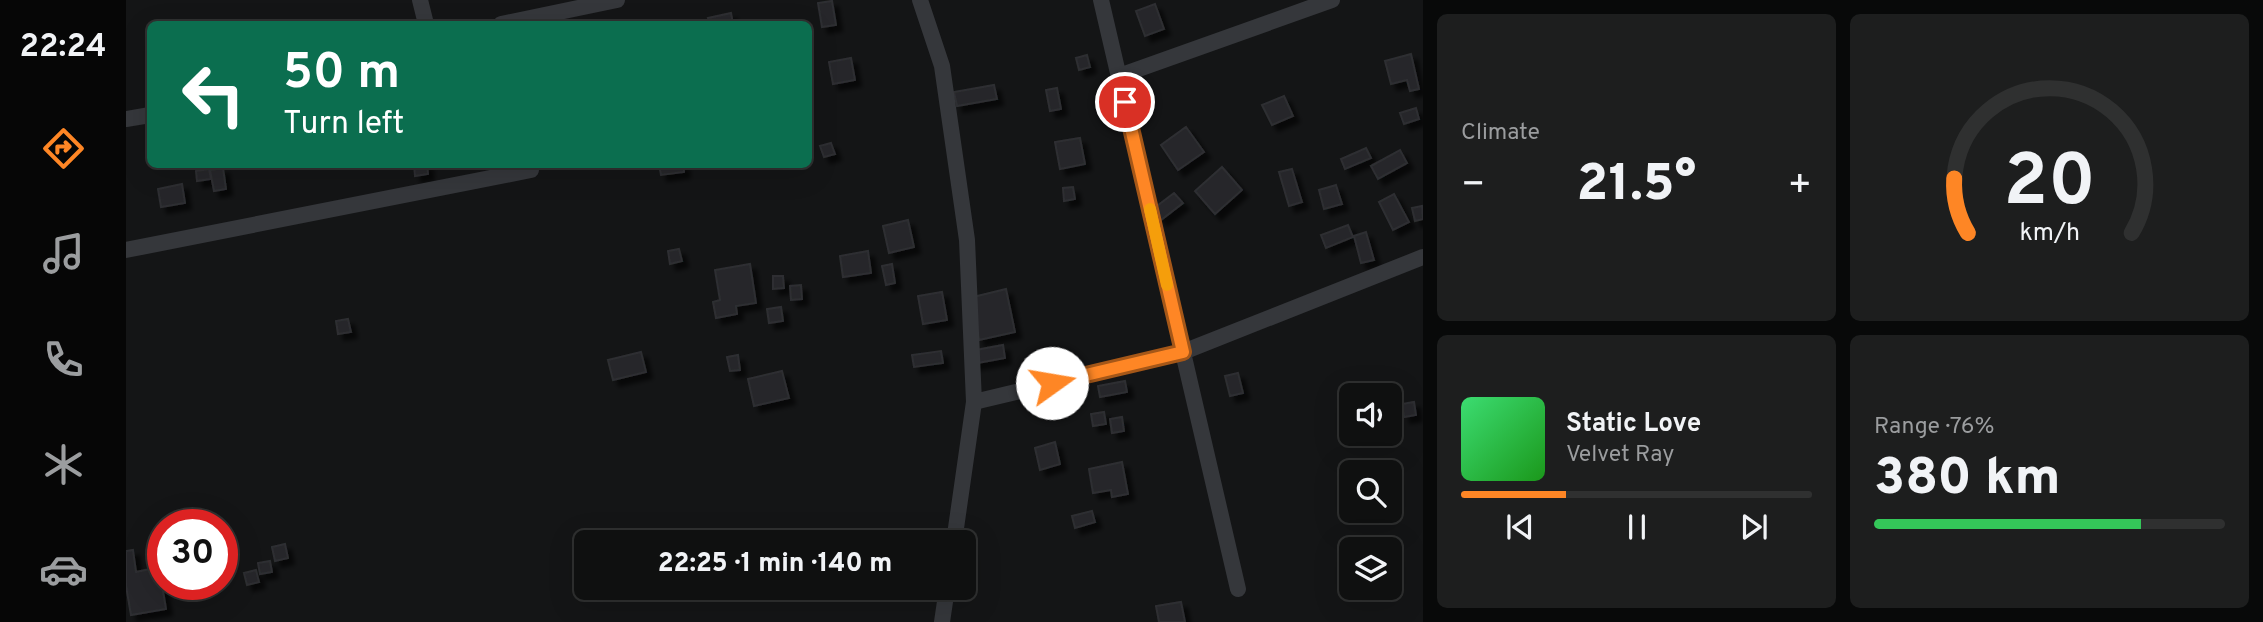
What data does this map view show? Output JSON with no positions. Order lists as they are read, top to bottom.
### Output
{
  "page": {
    "tabs": "22:24",
    "tile": [
      "Climate",
      ["Range · 76%", "380 km"]
    ],
    "turn": ["50 m", "Turn left"],
    "heat": ["−", "21.5°", "+"],
    "song": ["Static Love", "Velvet Ray"],
    "limit": "30",
    "trip": "22:25 · 1 min · 140 m",
    "gauge": ["20", "km/h"]
  }
}
